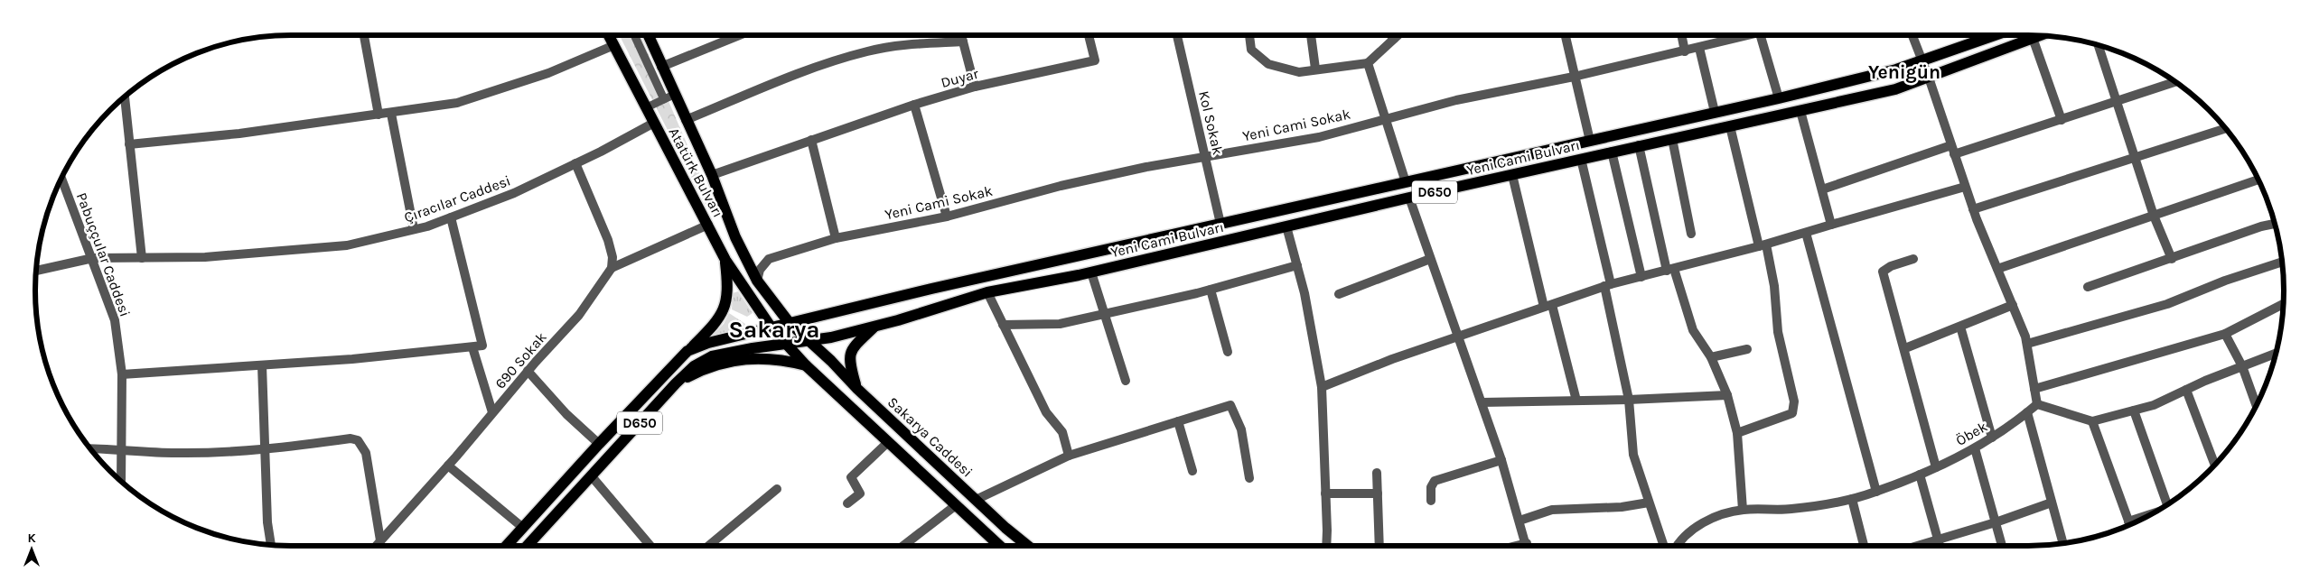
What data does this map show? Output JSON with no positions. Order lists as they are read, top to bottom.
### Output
{
  "streets": {
    "main road": [
      "Yeni Cami Bulvarı",
      "Atatürk Bulvarı",
      "D650",
      "Sakarya Caddesi"
    ],
    "street": [
      "Duyar",
      "Kol Sokak",
      "Yeni Cami Sokak",
      "Çıracılar Caddesi",
      "Pabuççular Caddesi",
      "690 Sokak",
      "Öbek"
    ]
  },
  "crossings": [
    ["Duyar", "Atatürk Bulvarı"],
    ["Kol Sokak", "Yeni Cami Sokak"],
    ["Kol Sokak", "Yeni Cami Bulvarı"],
    ["Yeni Cami Sokak", "Atatürk Bulvarı"],
    ["Yeni Cami Bulvarı", "Atatürk Bulvarı"],
    ["Yeni Cami Bulvarı", "D650"],
    ["Yeni Cami Bulvarı", "Sakarya Caddesi"],
    ["Atatürk Bulvarı", "D650"],
    ["Atatürk Bulvarı", "Çıracılar Caddesi"],
    ["Atatürk Bulvarı", "Sakarya Caddesi"],
    ["Çıracılar Caddesi", "Pabuççular Caddesi"]
  ],
  "districts": ["Yenigün", "Sakarya"],
  "north": "top"
}
